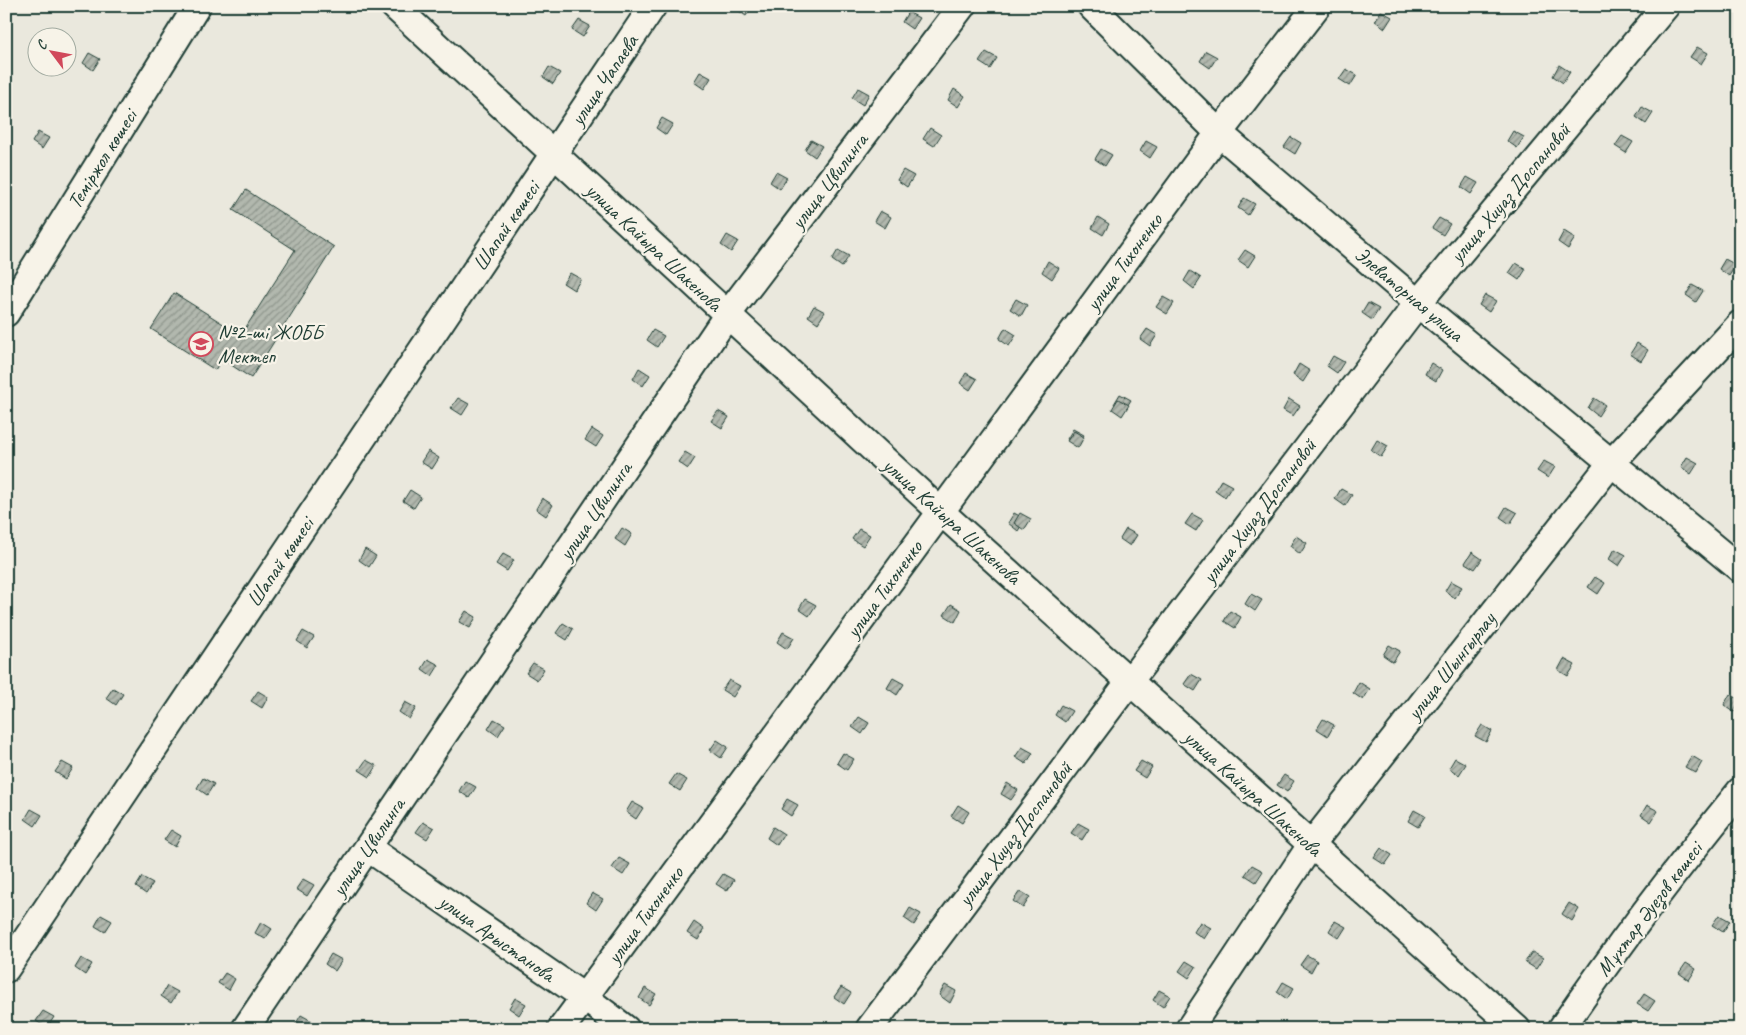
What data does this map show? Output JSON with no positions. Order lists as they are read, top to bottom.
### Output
{
  "streets": {
    "street": [
      "улица Чапаева",
      "Теміржол көшесі",
      "улица Цвилинга",
      "улица Хиуаз Доспановой",
      "Шапай көшесі",
      "улица Кайыра Шакенова",
      "улица Тихоненко",
      "Элеваторная улица",
      "улица Шынгырлау",
      "Мұхтар Әуезов көшесі",
      "улица Арыстанова"
    ]
  },
  "crossings": [
    ["улица Чапаева", "Шапай көшесі"],
    ["улица Чапаева", "улица Кайыра Шакенова"],
    ["улица Цвилинга", "улица Кайыра Шакенова"],
    ["улица Цвилинга", "улица Арыстанова"],
    ["улица Хиуаз Доспановой", "улица Кайыра Шакенова"],
    ["улица Хиуаз Доспановой", "Элеваторная улица"],
    ["Шапай көшесі", "улица Кайыра Шакенова"],
    ["улица Кайыра Шакенова", "улица Тихоненко"],
    ["улица Кайыра Шакенова", "улица Шынгырлау"],
    ["улица Тихоненко", "Элеваторная улица"],
    ["улица Тихоненко", "улица Арыстанова"],
    ["Элеваторная улица", "улица Шынгырлау"]
  ],
  "places": {
    "school or university": ["№2-ші ЖОББ Мектеп"]
  },
  "north": "top left"
}
